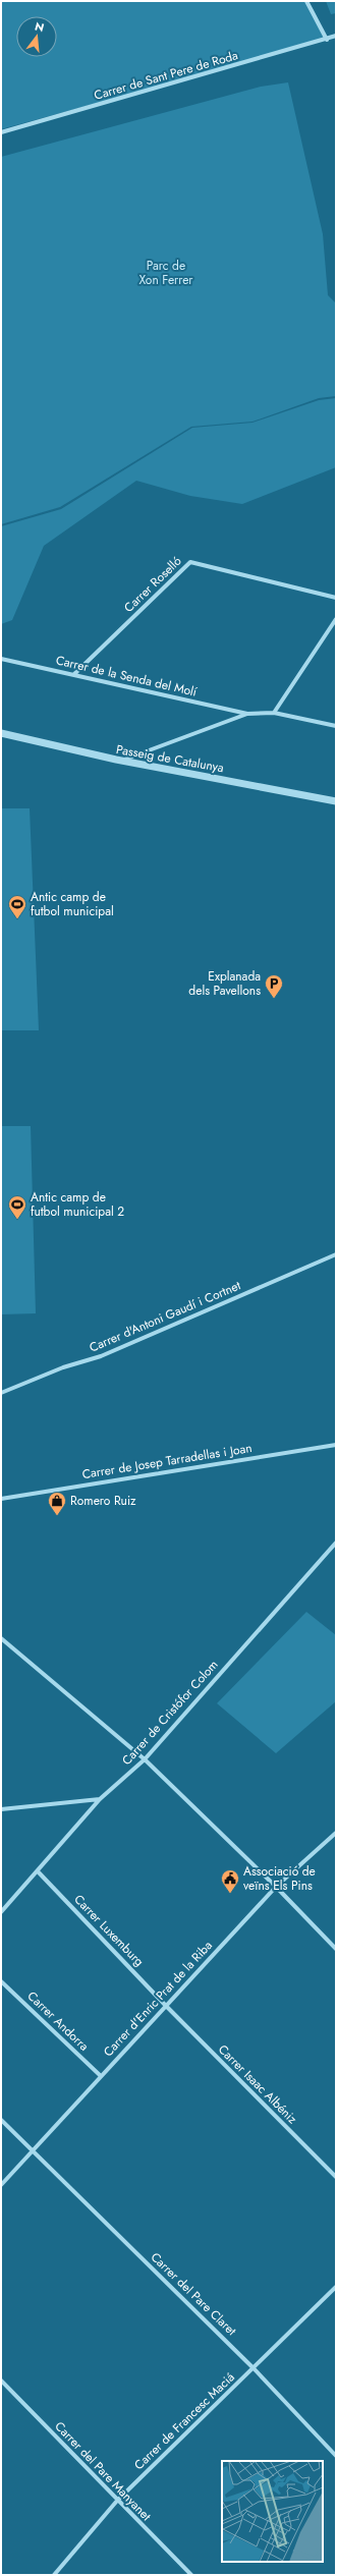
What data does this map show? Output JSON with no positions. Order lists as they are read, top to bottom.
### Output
{
  "streets": {
    "street": [
      "Carrer de Sant Pere de Roda",
      "Carrer Roselló",
      "Carrer de la Senda del Molí",
      "Passeig de Catalunya",
      "Carrer d'Antoni Gaudí i Cortnet",
      "Carrer de Josep Tarradellas i Joan",
      "Carrer de Cristófor Colom",
      "Carrer Luxemburg",
      "Carrer d'Enric Prat de la Riba",
      "Carrer Andorra",
      "Carrer Isaac Albéniz",
      "Carrer del Pare Claret",
      "Carrer de Francesc Maciá",
      "Carrer del Pare Manyanet"
    ]
  },
  "crossings": [
    ["Carrer Roselló", "Carrer de la Senda del Molí"],
    ["Carrer de la Senda del Molí", "Passeig de Catalunya"],
    ["Carrer de Cristófor Colom", "Carrer Luxemburg"],
    ["Carrer Luxemburg", "Carrer d'Enric Prat de la Riba"],
    ["Carrer Luxemburg", "Carrer Isaac Albéniz"],
    ["Carrer d'Enric Prat de la Riba", "Carrer Andorra"],
    ["Carrer d'Enric Prat de la Riba", "Carrer Isaac Albéniz"],
    ["Carrer d'Enric Prat de la Riba", "Carrer del Pare Claret"],
    ["Carrer del Pare Claret", "Carrer de Francesc Maciá"],
    ["Carrer de Francesc Maciá", "Carrer del Pare Manyanet"]
  ],
  "parks": ["Parc de Xon Ferrer"],
  "places": {
    "sports": ["Antic camp de futbol municipal", "Antic camp de futbol municipal 2"],
    "parking": ["Explanada dels Pavellons"],
    "shop": ["Romero Ruiz"],
    "public building": ["Associació de veïns Els Pins"]
  },
  "north": "top"
}
